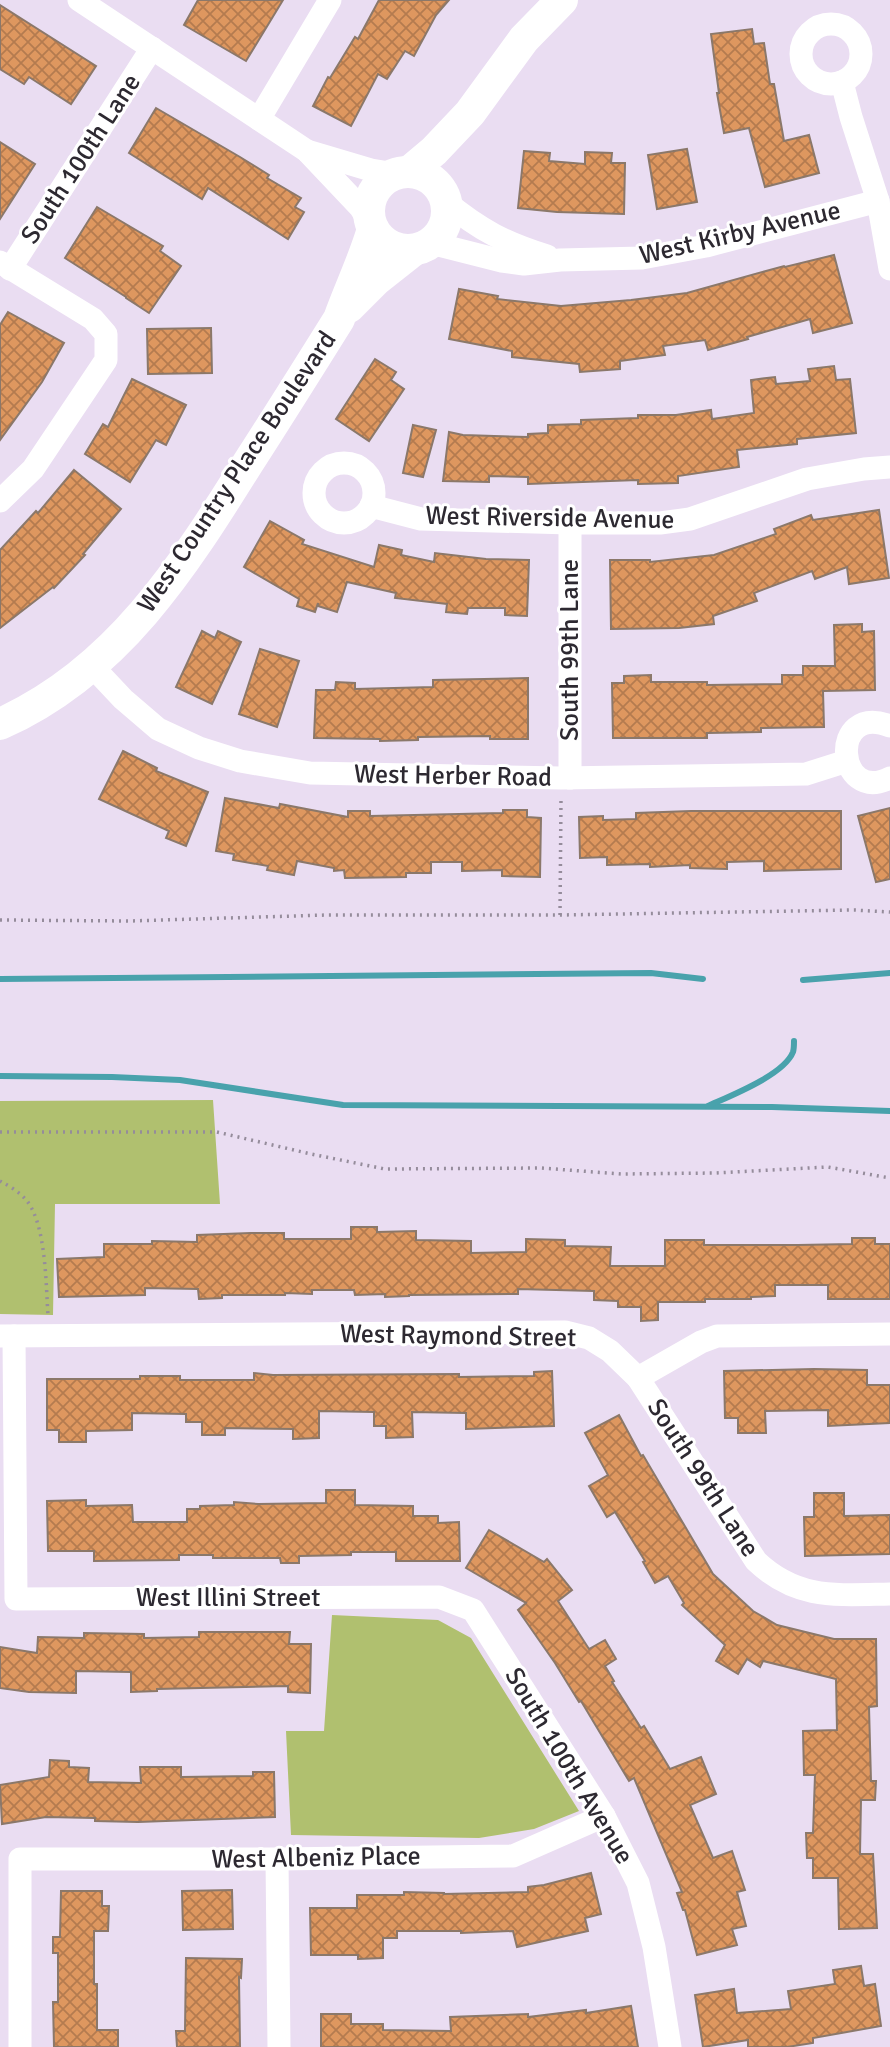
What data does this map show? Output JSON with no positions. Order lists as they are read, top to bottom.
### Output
{
  "streets": {
    "street": [
      "South 100th Lane",
      "West Kirby Avenue",
      "West Country Place Boulevard",
      "West Riverside Avenue",
      "South 99th Lane",
      "West Herber Road",
      "West Raymond Street",
      "West Illini Street",
      "South 100th Avenue",
      "West Albeniz Place"
    ]
  },
  "crossings": [
    ["West Kirby Avenue", "West Country Place Boulevard"],
    ["West Country Place Boulevard", "West Herber Road"],
    ["West Riverside Avenue", "South 99th Lane"],
    ["South 99th Lane", "West Herber Road"],
    ["South 99th Lane", "West Raymond Street"],
    ["West Raymond Street", "West Illini Street"],
    ["West Illini Street", "South 100th Avenue"],
    ["South 100th Avenue", "West Albeniz Place"]
  ]
}
